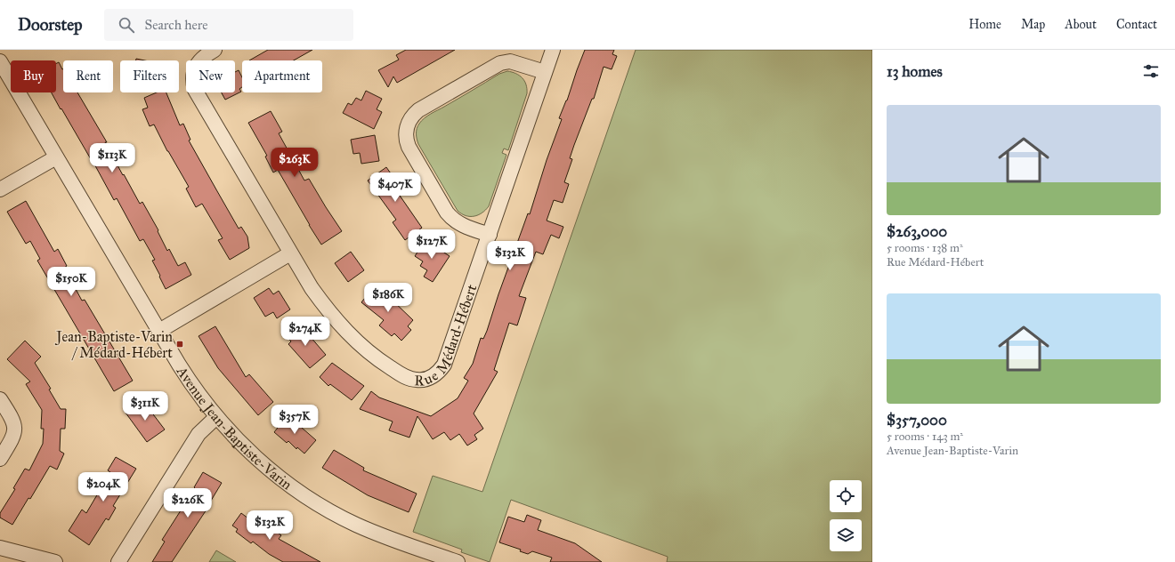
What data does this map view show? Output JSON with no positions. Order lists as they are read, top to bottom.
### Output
{
  "streets": {
    "street": ["Rue Médard-Hébert", "Avenue Jean-Baptiste-Varin"]
  },
  "places": {
    "transit": ["Jean-Baptiste-Varin / Médard-Hébert"]
  },
  "page": {
    "header": "Doorstep",
    "search": "Search here",
    "nav": [
      "Home",
      "Map",
      "About",
      "Contact"
    ],
    "heading": "13 homes",
    "chip": [
      "Buy",
      "Rent",
      "Filters",
      "New",
      "Apartment"
    ],
    "list": [
      {
        "name": "$263,000",
        "note": "5 rooms · 138 m² · Rue Médard-Hébert"
      },
      {
        "name": "$357,000",
        "note": "5 rooms · 143 m² · Avenue Jean-Baptiste-Varin"
      }
    ],
    "price": [
      "$113K",
      "$263K",
      "$407K",
      "$127K",
      "$132K",
      "$150K",
      "$186K",
      "$274K",
      "$311K",
      "$357K",
      "$204K",
      "$226K",
      "$132K"
    ]
  }
}
